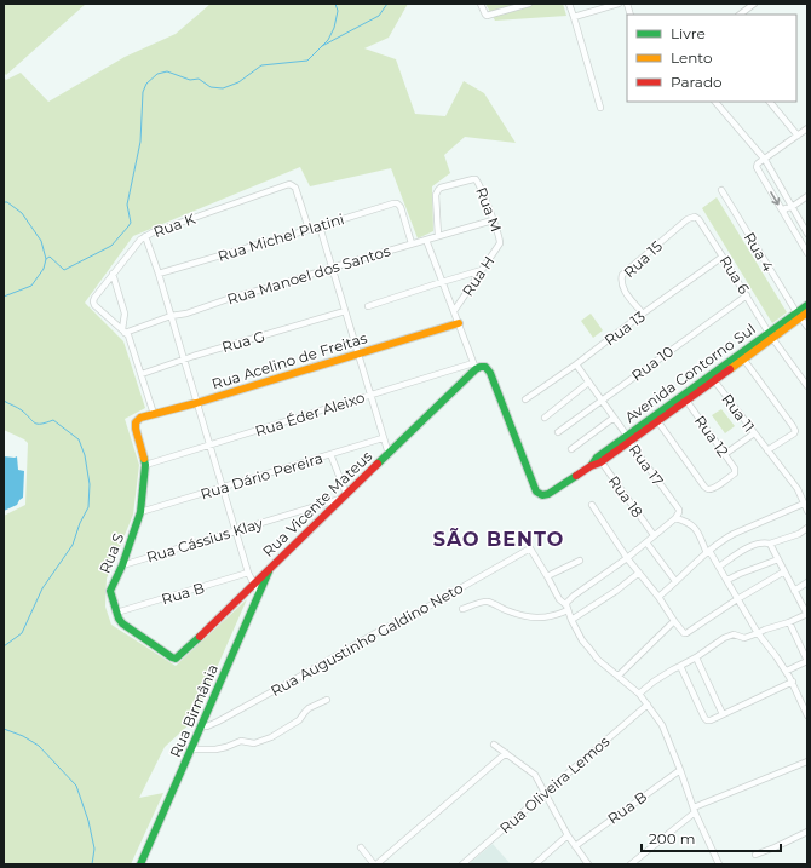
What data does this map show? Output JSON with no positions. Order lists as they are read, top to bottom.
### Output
{
  "streets": {
    "street": [
      "Rua M",
      "Rua K",
      "Rua Michel Platini",
      "Rua 4",
      "Rua 15",
      "Rua Manoel dos Santos",
      "Rua 6",
      "Rua H",
      "Rua 13",
      "Rua G",
      "Rua Acelino de Freitas",
      "Rua 10",
      "Avenida Contorno Sul",
      "Rua 11",
      "Rua Éder Aleixo",
      "Rua 12",
      "Rua 17",
      "Rua Dário Pereira",
      "Rua 18",
      "Rua Vicente Mateus",
      "Rua Cássius Klay",
      "Rua S",
      "Rua B",
      "Rua Augustinho Galdino Neto",
      "Rua Birmânia",
      "Rua Oliveira Lemos"
    ]
  },
  "crossings": [
    ["Rua M", "Rua Manoel dos Santos"],
    ["Rua M", "Rua H"],
    ["Rua K", "Rua Michel Platini"],
    ["Rua K", "Rua Manoel dos Santos"],
    ["Rua Michel Platini", "Rua Manoel dos Santos"],
    ["Rua 4", "Avenida Contorno Sul"],
    ["Rua 15", "Rua 6"],
    ["Rua 15", "Rua 13"],
    ["Rua 6", "Rua 13"],
    ["Rua 6", "Rua 10"],
    ["Rua 6", "Avenida Contorno Sul"],
    ["Rua 13", "Rua 17"],
    ["Rua Acelino de Freitas", "Rua S"],
    ["Rua 10", "Rua 17"],
    ["Avenida Contorno Sul", "Rua 11"],
    ["Avenida Contorno Sul", "Rua Éder Aleixo"],
    ["Avenida Contorno Sul", "Rua 12"],
    ["Avenida Contorno Sul", "Rua 17"],
    ["Avenida Contorno Sul", "Rua 18"],
    ["Avenida Contorno Sul", "Rua Vicente Mateus"],
    ["Rua Éder Aleixo", "Rua Vicente Mateus"],
    ["Rua Éder Aleixo", "Rua S"],
    ["Rua Dário Pereira", "Rua S"],
    ["Rua Vicente Mateus", "Rua Cássius Klay"],
    ["Rua Vicente Mateus", "Rua S"],
    ["Rua Vicente Mateus", "Rua Birmânia"],
    ["Rua Cássius Klay", "Rua S"],
    ["Rua S", "Rua B"],
    ["Rua Augustinho Galdino Neto", "Rua Birmânia"]
  ],
  "districts": ["SÃO BENTO"],
  "legend": ["Livre", "Lento", "Parado"],
  "scale_bar": "200 m"
}
